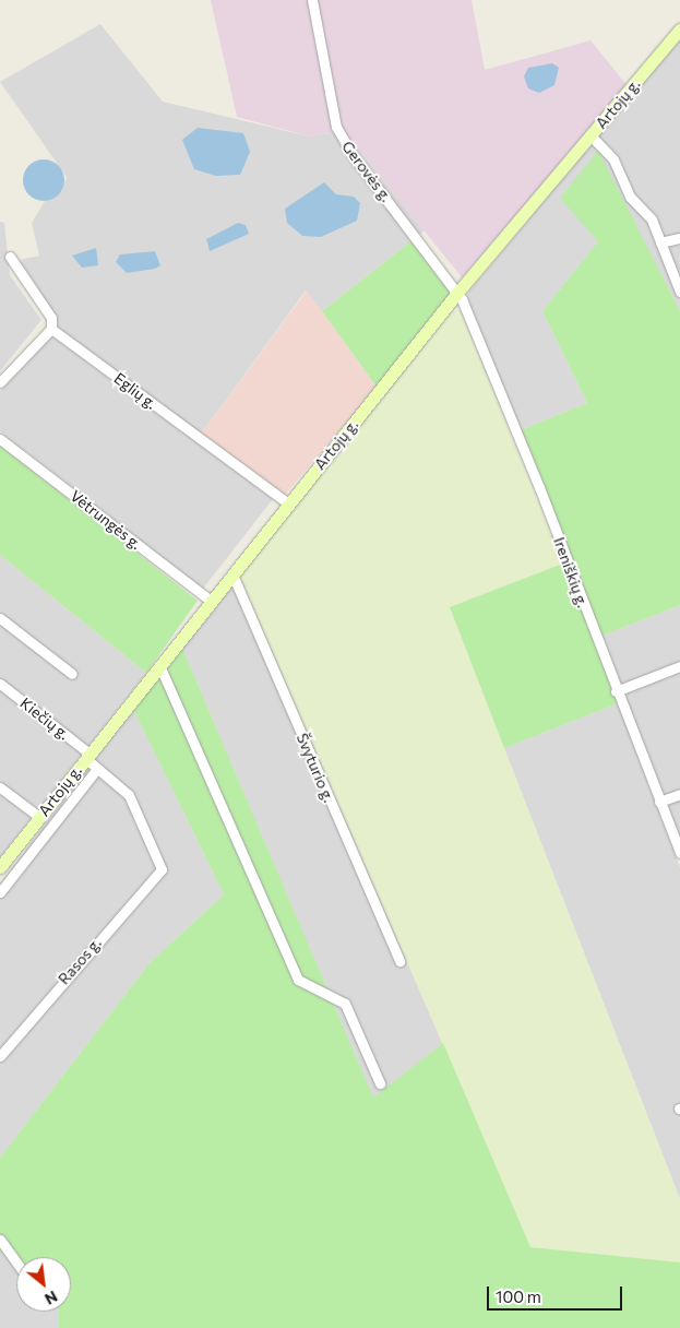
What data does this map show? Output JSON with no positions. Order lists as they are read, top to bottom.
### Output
{
  "streets": {
    "main road": ["Artojų g."],
    "street": [
      "Gerovės g.",
      "Eglių g.",
      "Vėtrungės g.",
      "Ireniškių g.",
      "Kiečių g.",
      "Švyturio g.",
      "Rasos g."
    ]
  },
  "crossings": [
    ["Artojų g.", "Gerovės g."],
    ["Artojų g.", "Eglių g."],
    ["Artojų g.", "Vėtrungės g."],
    ["Artojų g.", "Ireniškių g."],
    ["Artojų g.", "Kiečių g."],
    ["Artojų g.", "Švyturio g."],
    ["Gerovės g.", "Ireniškių g."],
    ["Kiečių g.", "Rasos g."]
  ],
  "scale_bar": "100 m",
  "north": "bottom right"
}
